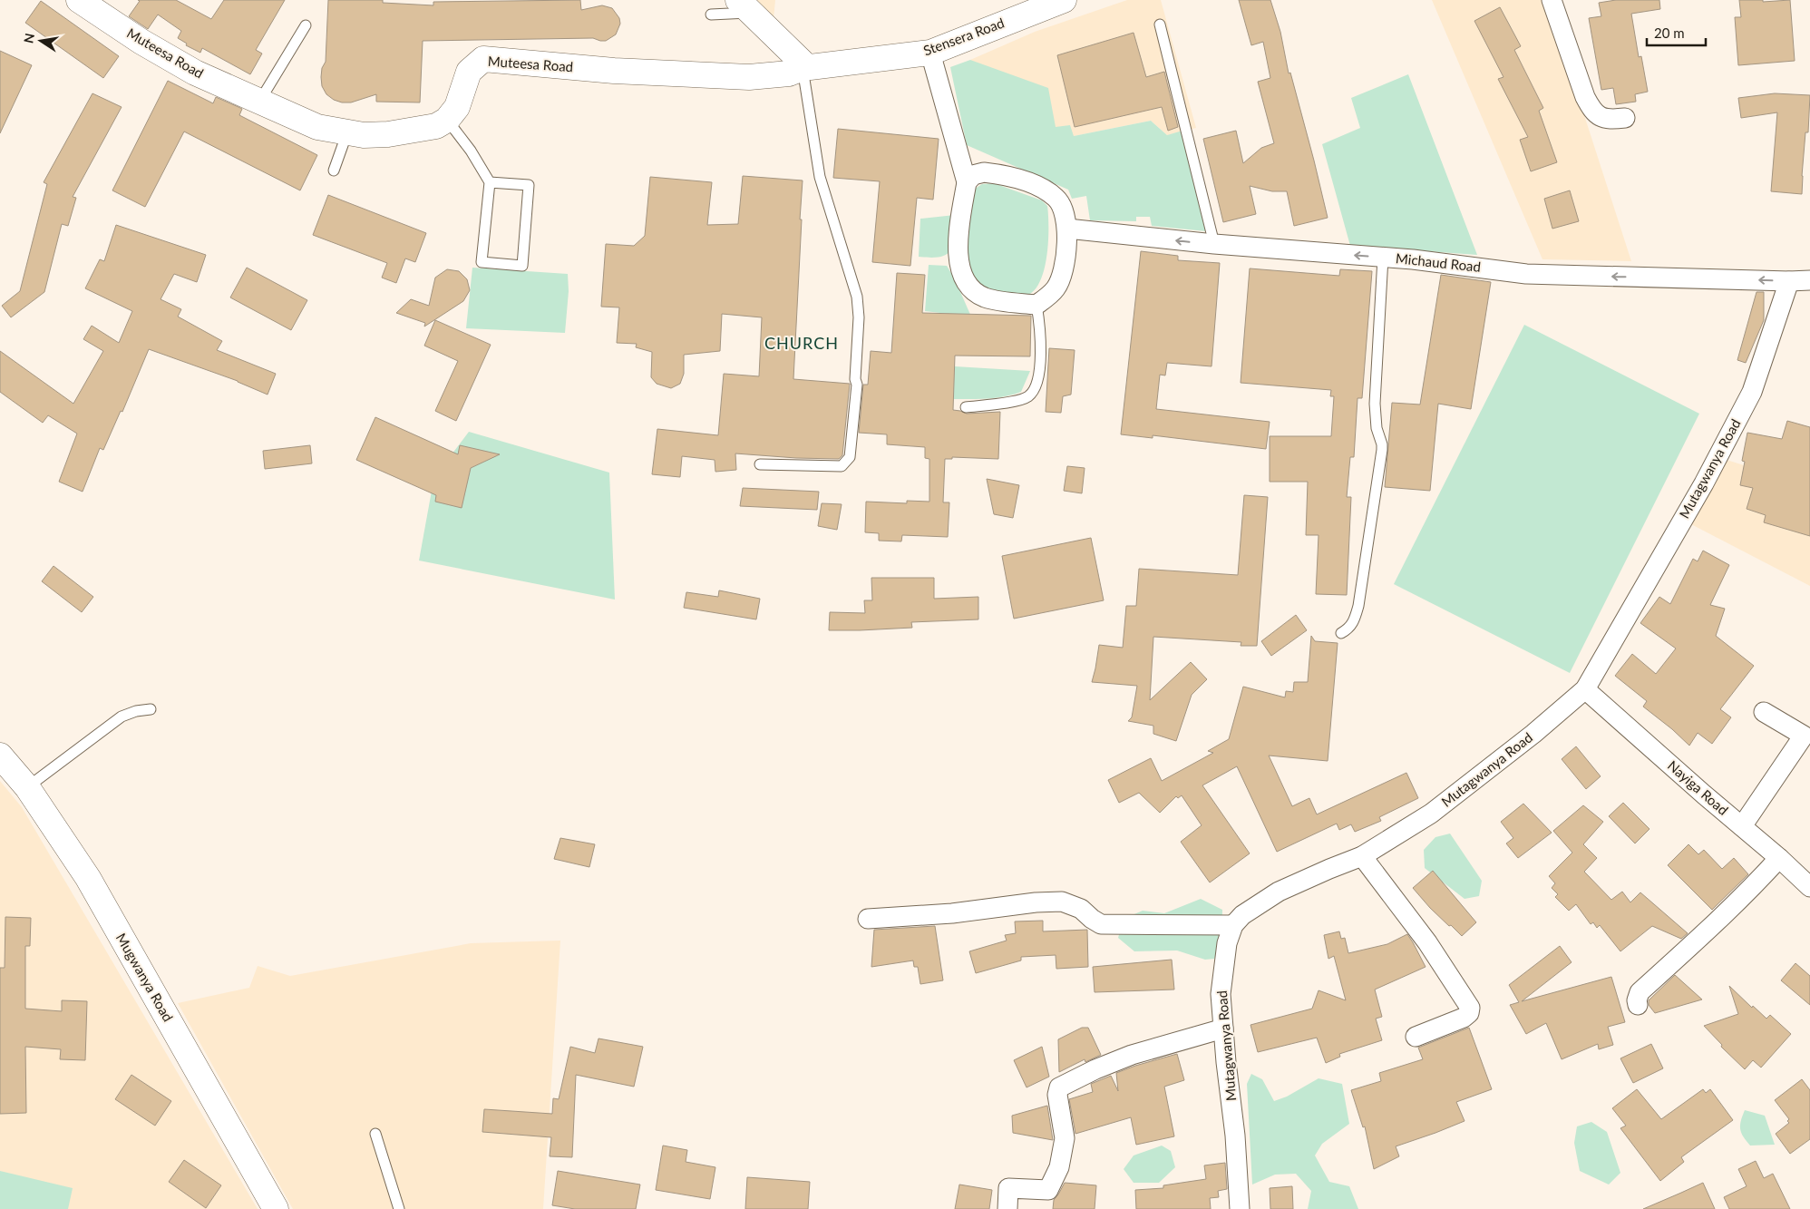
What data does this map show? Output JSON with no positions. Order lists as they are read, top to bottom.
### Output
{
  "streets": {
    "street": [
      "Stensera Road",
      "Muteesa Road",
      "Michaud Road",
      "Mutagwanya Road",
      "Nayiga Road",
      "Mugwanya Road"
    ]
  },
  "crossings": [
    ["Stensera Road", "Muteesa Road"],
    ["Michaud Road", "Mutagwanya Road"],
    ["Mutagwanya Road", "Nayiga Road"]
  ],
  "one_way": ["Michaud Road"],
  "districts": ["CHURCH"],
  "scale_bar": "20 m",
  "north": "left"
}
